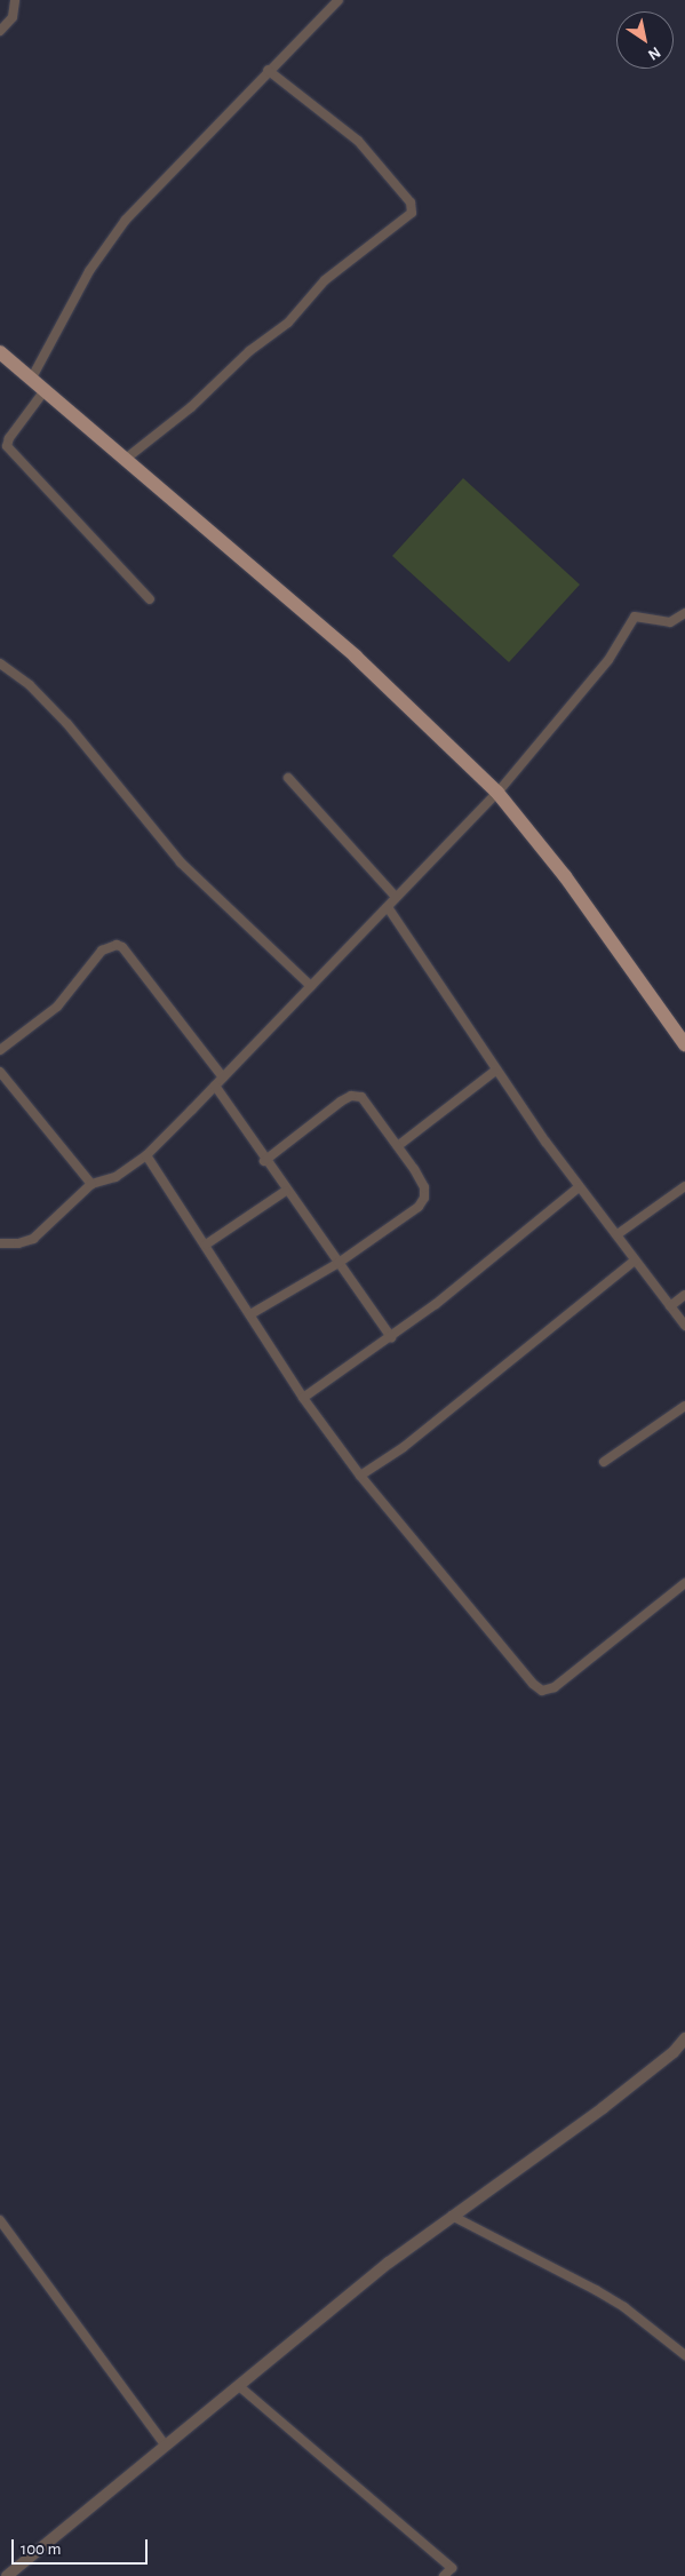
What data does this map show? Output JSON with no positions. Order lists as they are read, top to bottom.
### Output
{
  "scale_bar": "100 m",
  "north": "bottom right"
}
